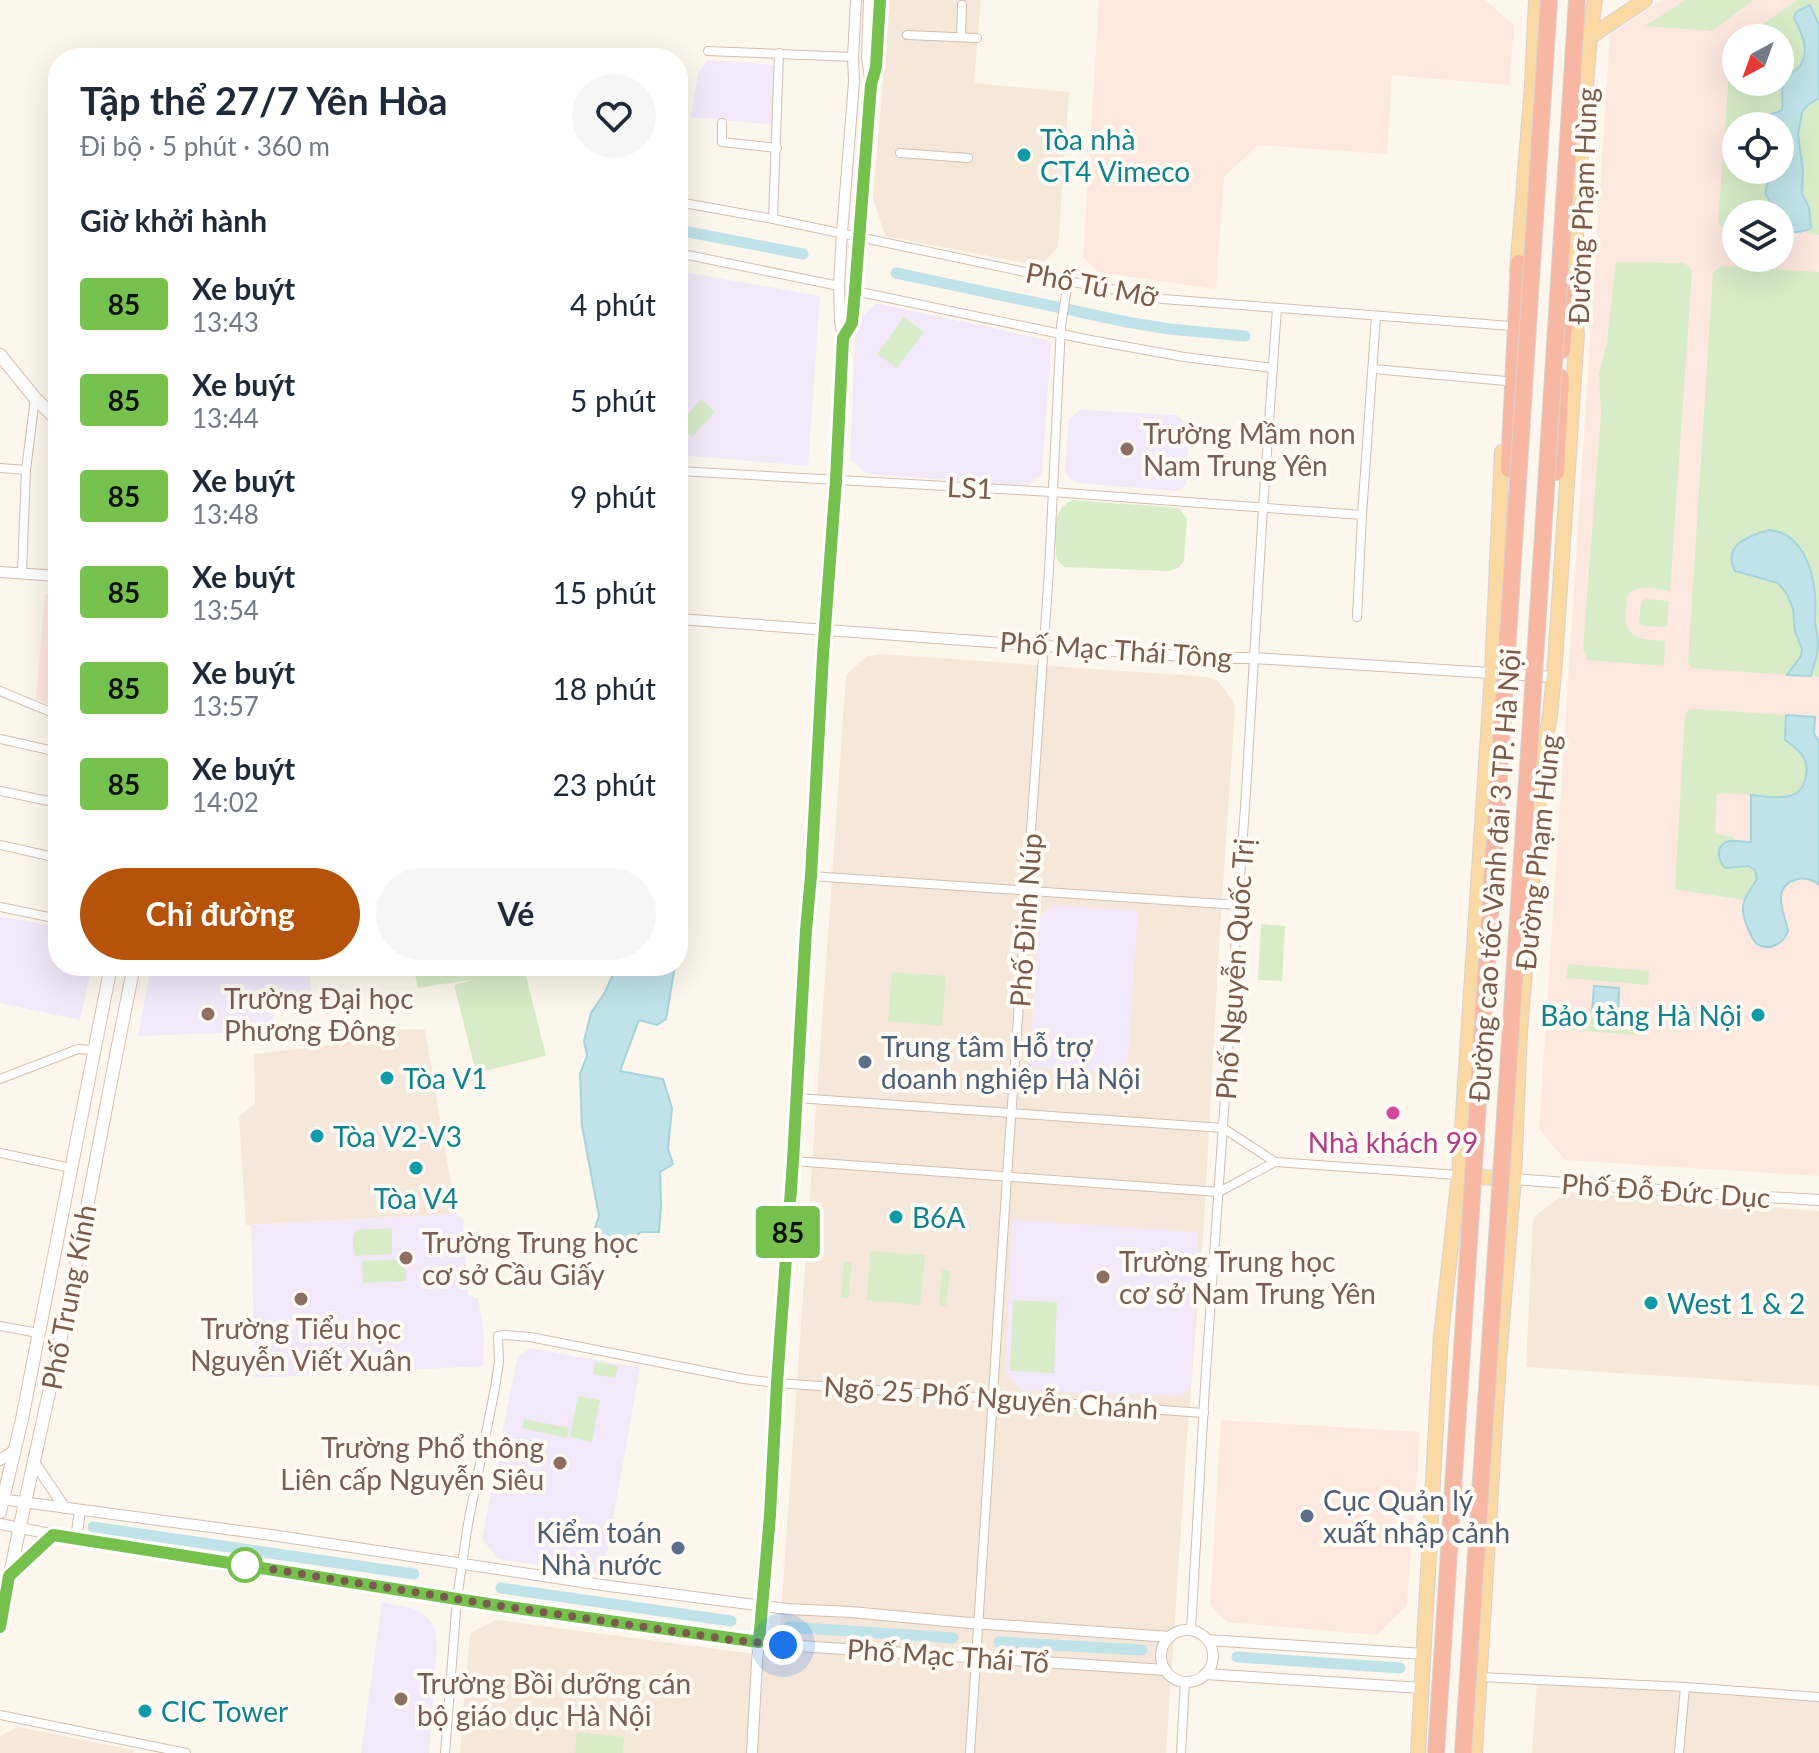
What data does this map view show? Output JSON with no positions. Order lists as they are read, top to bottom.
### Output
{
  "streets": {
    "highway": ["Đường cao tốc Vành đai 3 TP. Hà Nội"],
    "main road": ["Đường Phạm Hùng", "Phố Trung Kính"],
    "street": [
      "Phố Tú Mỡ",
      "LS1",
      "Phố Mạc Thái Tông",
      "Phố Đinh Núp",
      "Phố Nguyễn Quốc Trị",
      "Phố Đỗ Đức Dục",
      "Ngõ 25 Phố Nguyễn Chánh",
      "Phố Mạc Thái Tổ"
    ]
  },
  "crossings": [
    ["Đường Phạm Hùng", "Phố Tú Mỡ"],
    ["Đường Phạm Hùng", "Phố Mạc Thái Tông"],
    ["Đường Phạm Hùng", "Đường cao tốc Vành đai 3 TP. Hà Nội"],
    ["Đường Phạm Hùng", "Phố Đỗ Đức Dục"],
    ["Phố Tú Mỡ", "Phố Đinh Núp"],
    ["Phố Tú Mỡ", "Phố Nguyễn Quốc Trị"],
    ["LS1", "Phố Đinh Núp"],
    ["LS1", "Phố Nguyễn Quốc Trị"],
    ["Phố Mạc Thái Tông", "Phố Đinh Núp"],
    ["Phố Mạc Thái Tông", "Phố Nguyễn Quốc Trị"],
    ["Phố Đinh Núp", "Ngõ 25 Phố Nguyễn Chánh"],
    ["Phố Đinh Núp", "Phố Mạc Thái Tổ"],
    ["Phố Nguyễn Quốc Trị", "Ngõ 25 Phố Nguyễn Chánh"],
    ["Phố Nguyễn Quốc Trị", "Phố Mạc Thái Tổ"],
    ["Phố Trung Kính", "Phố Mạc Thái Tổ"]
  ],
  "places": [
    "Tòa nhà CT4 Vimeco",
    "Trường Mầm non Nam Trung Yên",
    "Trường Đại học Phương Đông",
    "Bảo tàng Hà Nội",
    "Trung tâm Hỗ trợ doanh nghiệp Hà Nội",
    "Tòa V1",
    "Nhà khách 99",
    "Tòa V2-V3",
    "Tòa V4",
    "B6A",
    "Trường Trung học cơ sở Cầu Giấy",
    "Trường Trung học cơ sở Nam Trung Yên",
    "Trường Tiểu học Nguyễn Viết Xuân",
    "West 1 & 2",
    "Trường Phổ thông Liên cấp Nguyễn Siêu",
    "Cục Quản lý xuất nhập cảnh",
    "Kiểm toán Nhà nước",
    "Trường Bồi dưỡng cán bộ giáo dục Hà Nội",
    "CIC Tower"
  ],
  "lines": ["bus line 85"],
  "north": "bottom left",
  "page": {
    "on_map": "85",
    "heading": [
      ["Tập thể 27/7 Yên Hòa", "Đi bộ · 5 phút · 360 m"],
      "Giờ khởi hành"
    ],
    "list": [
      {
        "mark": "85",
        "name": "Xe buýt",
        "note": "13:43",
        "value": "4 phút"
      },
      {
        "mark": "85",
        "name": "Xe buýt",
        "note": "13:44",
        "value": "5 phút"
      },
      {
        "mark": "85",
        "name": "Xe buýt",
        "note": "13:48",
        "value": "9 phút"
      },
      {
        "mark": "85",
        "name": "Xe buýt",
        "note": "13:54",
        "value": "15 phút"
      },
      {
        "mark": "85",
        "name": "Xe buýt",
        "note": "13:57",
        "value": "18 phút"
      },
      {
        "mark": "85",
        "name": "Xe buýt",
        "note": "14:02",
        "value": "23 phút"
      }
    ],
    "buttons": ["Chỉ đường", "Vé"]
  }
}
